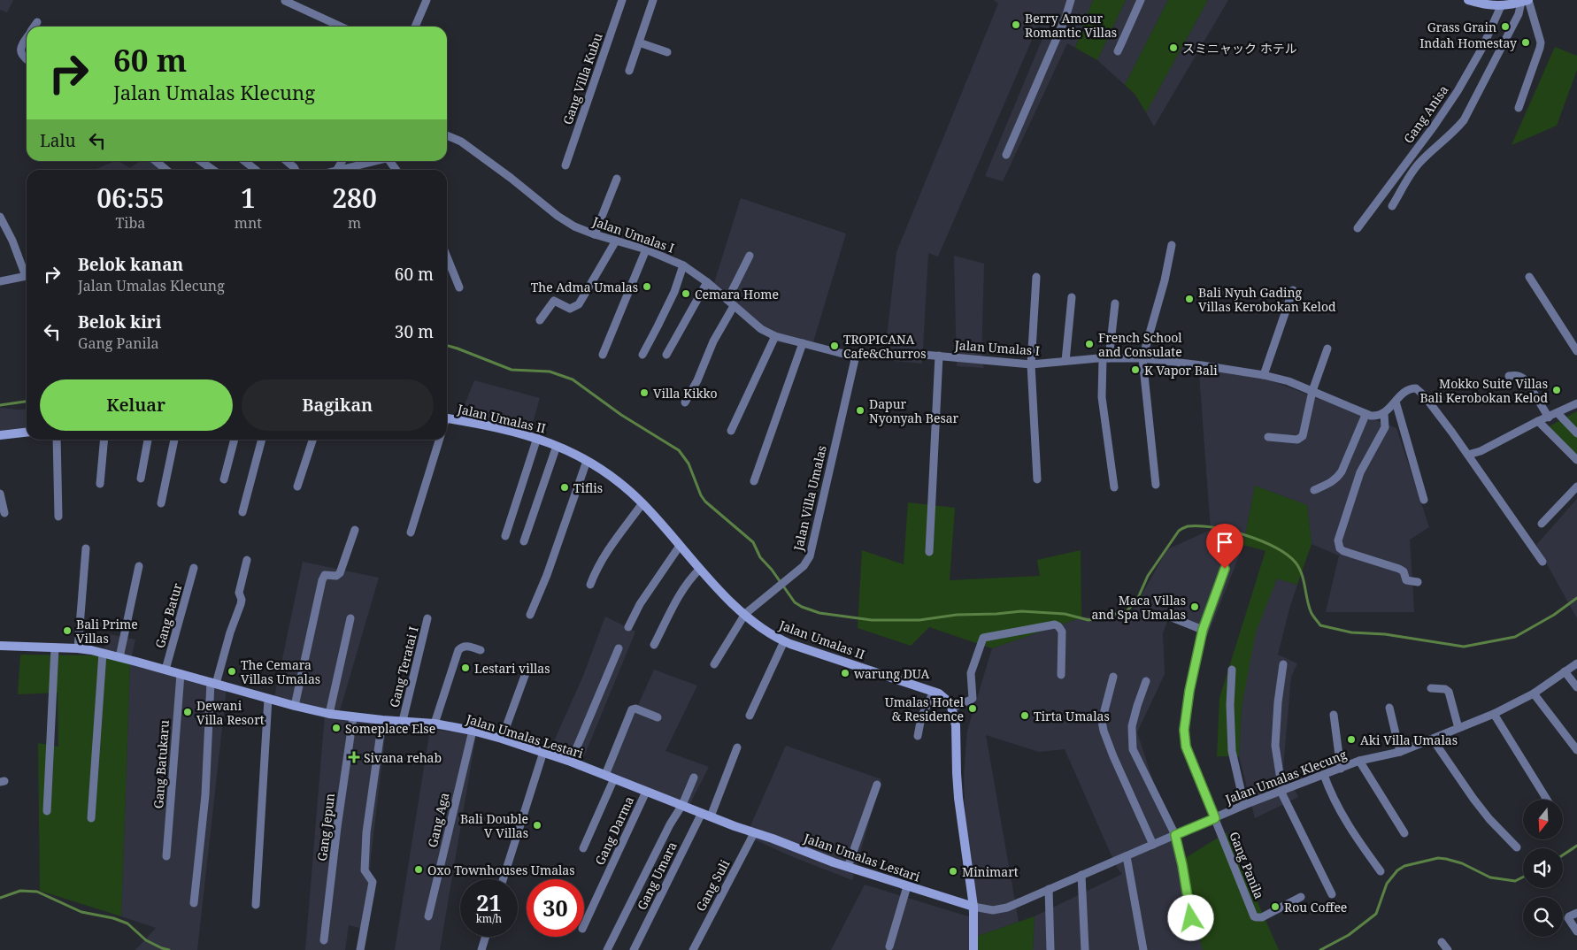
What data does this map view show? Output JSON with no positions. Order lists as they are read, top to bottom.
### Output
{
  "streets": {
    "street": [
      "Gang Villa Kubu",
      "Gang Anisa",
      "Jalan Umalas I",
      "Jalan Umalas II",
      "Jalan Villa Umalas",
      "Gang Batur",
      "Gang Teratai I",
      "Jalan Umalas Lestari",
      "Gang Batukaru",
      "Jalan Umalas Klecung",
      "Gang Aga",
      "Gang Jepun",
      "Gang Darma",
      "Gang Panila",
      "Gang Umara",
      "Gang Suli"
    ]
  },
  "crossings": [
    ["Jalan Umalas I", "Jalan Villa Umalas"],
    ["Jalan Umalas II", "Jalan Villa Umalas"],
    ["Gang Batur", "Jalan Umalas Lestari"],
    ["Gang Teratai I", "Jalan Umalas Lestari"],
    ["Jalan Umalas Lestari", "Gang Batukaru"],
    ["Jalan Umalas Lestari", "Jalan Umalas Klecung"],
    ["Jalan Umalas Lestari", "Gang Aga"],
    ["Jalan Umalas Lestari", "Gang Jepun"],
    ["Jalan Umalas Lestari", "Gang Darma"],
    ["Jalan Umalas Lestari", "Gang Umara"],
    ["Jalan Umalas Lestari", "Gang Suli"],
    ["Jalan Umalas Klecung", "Gang Panila"]
  ],
  "places": {
    "other": [
      "Berry Amour Romantic Villas",
      "Grass Grain",
      "Indah Homestay",
      "スミニャック ホテル",
      "The Adma Umalas",
      "Cemara Home",
      "Bali Nyuh Gading Villas Kerobokan Kelod",
      "French School and Consulate",
      "TROPICANA Cafe&Churros",
      "K Vapor Bali",
      "Mokko Suite Villas Bali Kerobokan Kelod",
      "Villa Kikko",
      "Dapur Nyonyah Besar",
      "Tiflis",
      "Maca Villas and Spa Umalas",
      "Bali Prime Villas",
      "Lestari villas",
      "The Cemara Villas Umalas",
      "warung DUA",
      "Umalas Hotel & Residence",
      "Dewani Villa Resort",
      "Tirta Umalas",
      "Someplace Else",
      "Aki Villa Umalas",
      "Bali Double V Villas",
      "Oxo Townhouses Umalas",
      "Minimart",
      "Rou Coffee"
    ],
    "health": ["Sivana rehab"]
  },
  "north": "bottom",
  "page": {
    "turn": ["60 m", "Jalan Umalas Klecung"],
    "then": "Lalu",
    "eta": [
      "06:55",
      "Tiba",
      "1",
      "mnt",
      "280",
      "m"
    ],
    "list": [
      {
        "name": "Belok kanan",
        "note": "Jalan Umalas Klecung",
        "value": "60 m"
      },
      {
        "name": "Belok kiri",
        "note": "Gang Panila",
        "value": "30 m"
      }
    ],
    "buttons": ["Keluar", "Bagikan"],
    "speed": "21 km/h",
    "limit": "30"
  }
}
